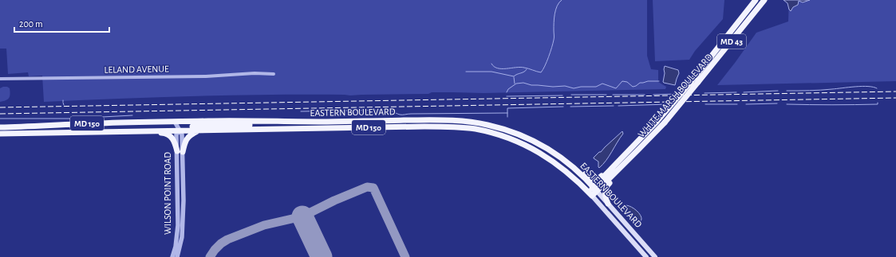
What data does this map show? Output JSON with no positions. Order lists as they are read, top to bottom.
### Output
{
  "streets": {
    "main road": [
      "MD 43",
      "WHITE MARSH BOULEVARD",
      "EASTERN BOULEVARD",
      "MD 150"
    ],
    "street": ["LELAND AVENUE", "WILSON POINT ROAD"]
  },
  "crossings": [
    ["WHITE MARSH BOULEVARD", "EASTERN BOULEVARD"],
    ["EASTERN BOULEVARD", "WILSON POINT ROAD"]
  ],
  "scale_bar": "200 m"
}
